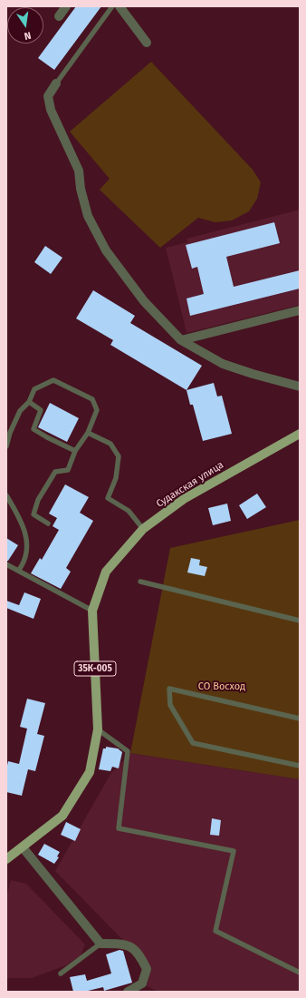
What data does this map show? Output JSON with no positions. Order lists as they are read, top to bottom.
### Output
{
  "streets": {
    "main road": ["Судакская улица", "35К-005"]
  },
  "parks": ["СО Восход"],
  "north": "bottom"
}
